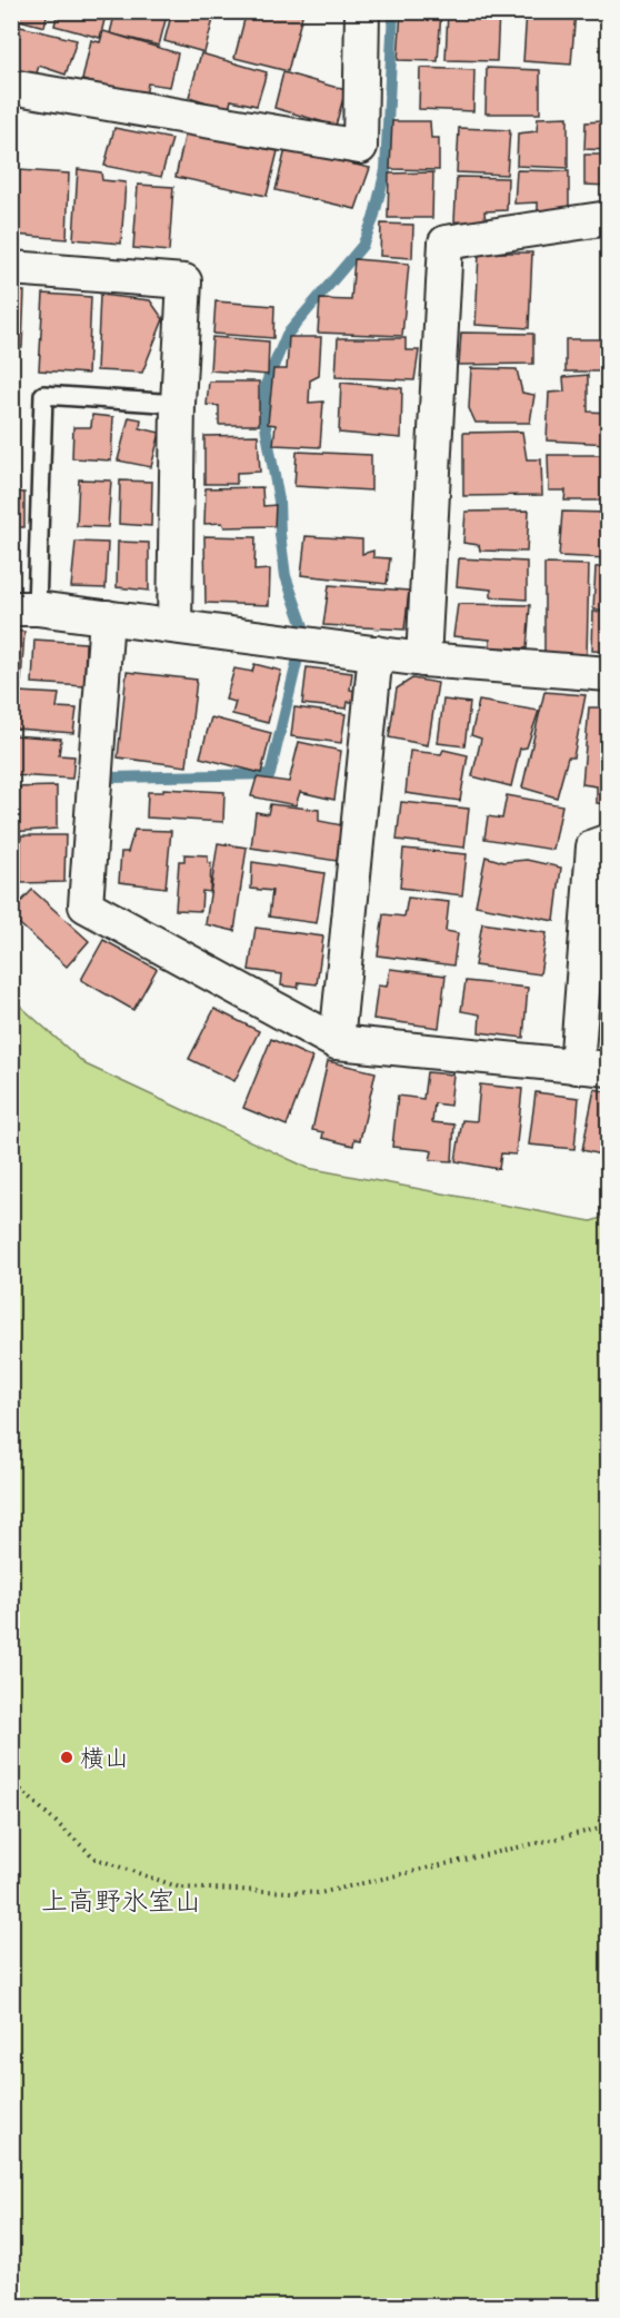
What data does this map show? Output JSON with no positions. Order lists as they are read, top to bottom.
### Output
{
  "districts": ["上高野氷室山"],
  "places": ["横山"]
}
